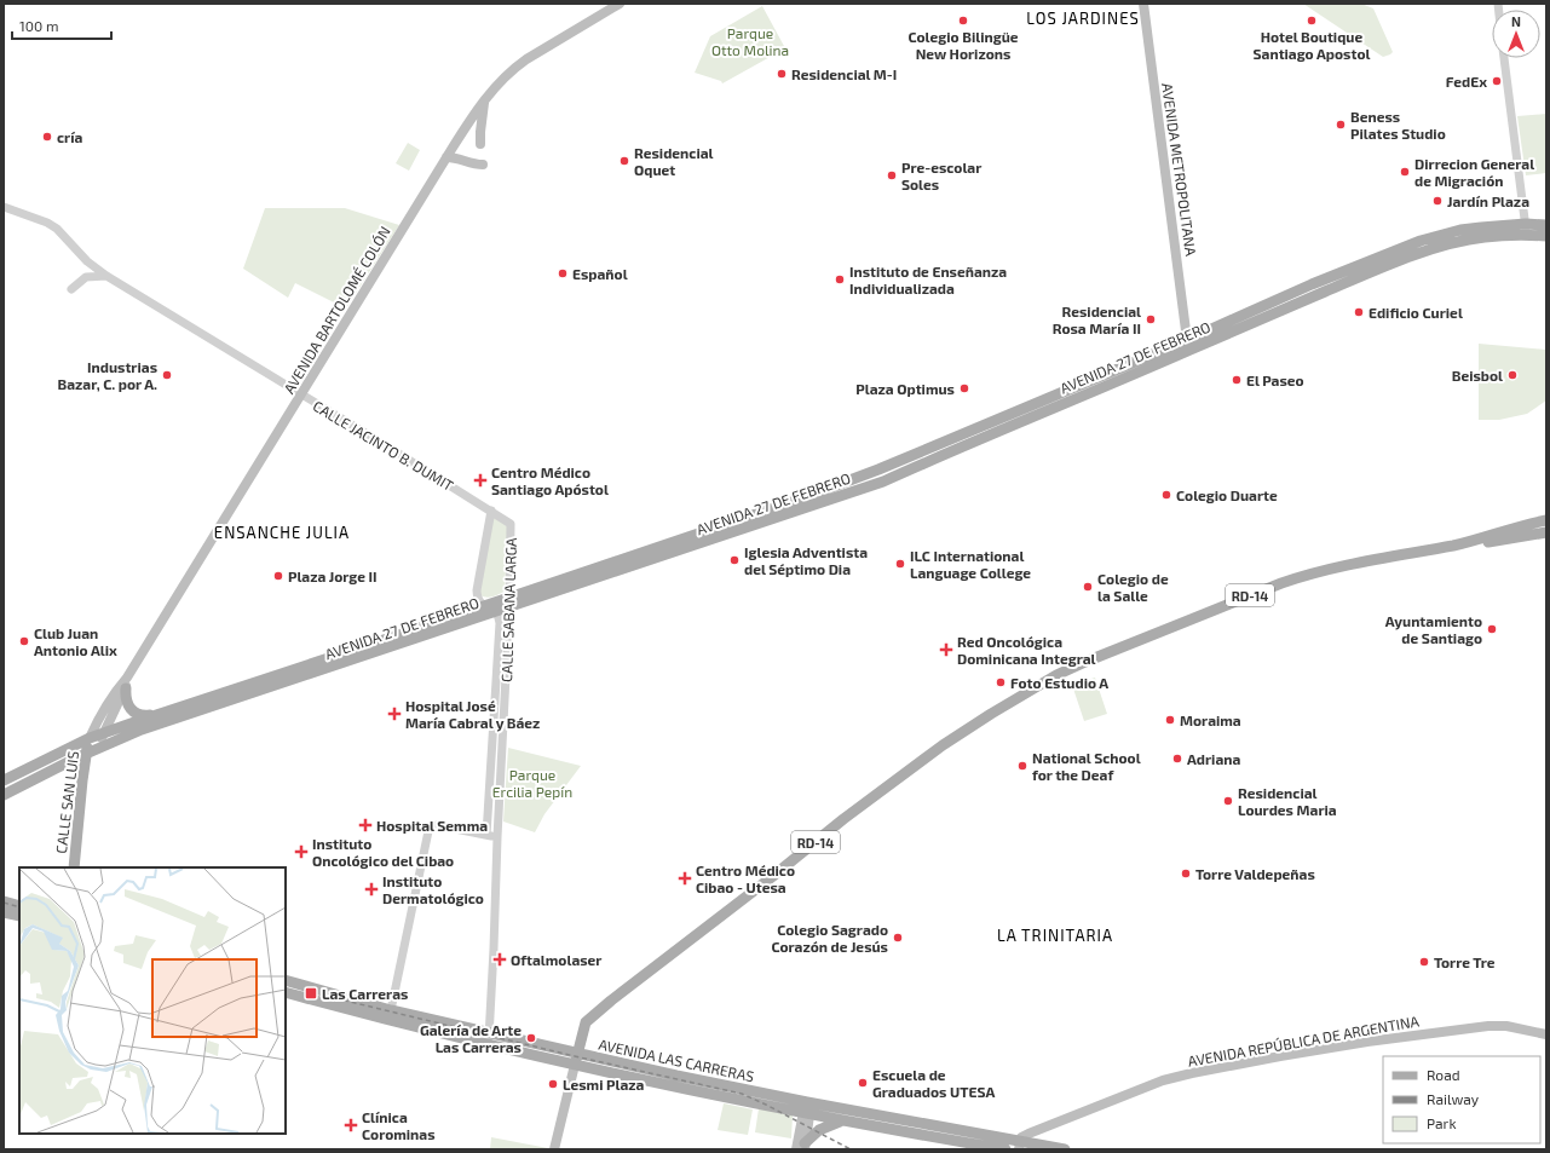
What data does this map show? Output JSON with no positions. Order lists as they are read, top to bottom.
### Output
{
  "streets": {
    "main road": [
      "AVENIDA METROPOLITANA",
      "AVENIDA BARTOLOMÉ COLÓN",
      "AVENIDA 27 DE FEBRERO",
      "RD-14",
      "CALLE SAN LUIS",
      "AVENIDA REPÚBLICA DE ARGENTINA",
      "AVENIDA LAS CARRERAS"
    ],
    "street": ["CALLE JACINTO B. DUMIT", "CALLE SABANA LARGA"]
  },
  "crossings": [
    ["AVENIDA METROPOLITANA", "AVENIDA 27 DE FEBRERO"],
    ["AVENIDA BARTOLOMÉ COLÓN", "AVENIDA 27 DE FEBRERO"],
    ["AVENIDA BARTOLOMÉ COLÓN", "CALLE JACINTO B. DUMIT"],
    ["AVENIDA BARTOLOMÉ COLÓN", "CALLE SAN LUIS"],
    ["AVENIDA 27 DE FEBRERO", "CALLE SABANA LARGA"],
    ["AVENIDA 27 DE FEBRERO", "CALLE SAN LUIS"],
    ["CALLE JACINTO B. DUMIT", "CALLE SABANA LARGA"],
    ["RD-14", "AVENIDA LAS CARRERAS"],
    ["CALLE SABANA LARGA", "AVENIDA LAS CARRERAS"],
    ["AVENIDA REPÚBLICA DE ARGENTINA", "AVENIDA LAS CARRERAS"]
  ],
  "districts": ["LOS JARDINES", "ENSANCHE JULIA", "LA TRINITARIA"],
  "parks": ["Parque Otto Molina", "Parque Ercilia Pepín"],
  "places": {
    "other": [
      "Colegio Bilingüe New Horizons",
      "Hotel Boutique Santiago Apostol",
      "Residencial M-I",
      "FedEx",
      "Beness Pilates Studio",
      "cría",
      "Residencial Oquet",
      "Dirrecion General de Migración",
      "Pre-escolar Soles",
      "Jardín Plaza",
      "Español",
      "Instituto de Enseñanza Individualizada",
      "Edificio Curiel",
      "Residencial Rosa María II",
      "Industrias Bazar, C. por A.",
      "Beisbol",
      "El Paseo",
      "Plaza Optimus",
      "Colegio Duarte",
      "Iglesia Adventista del Séptimo Dia",
      "ILC International Language College",
      "Plaza Jorge II",
      "Colegio de la Salle",
      "Ayuntamiento de Santiago",
      "Club Juan Antonio Alix",
      "Foto Estudio A",
      "Moraima",
      "Adriana",
      "National School for the Deaf",
      "Residencial Lourdes Maria",
      "Torre Valdepeñas",
      "Colegio Sagrado Corazón de Jesús",
      "Torre Tre",
      "Galería de Arte Las Carreras",
      "Escuela de Graduados UTESA",
      "Lesmi Plaza"
    ],
    "health": [
      "Centro Médico Santiago Apóstol",
      "Red Oncológica Dominicana Integral",
      "Hospital José María Cabral y Báez",
      "Hospital Semma",
      "Instituto Oncológico del Cibao",
      "Centro Médico Cibao - Utesa",
      "Instituto Dermatológico",
      "Oftalmolaser",
      "Clínica Corominas"
    ],
    "transit": ["Las Carreras"]
  },
  "legend": ["Road", "Railway", "Park"],
  "scale_bar": "100 m",
  "north": "top"
}
